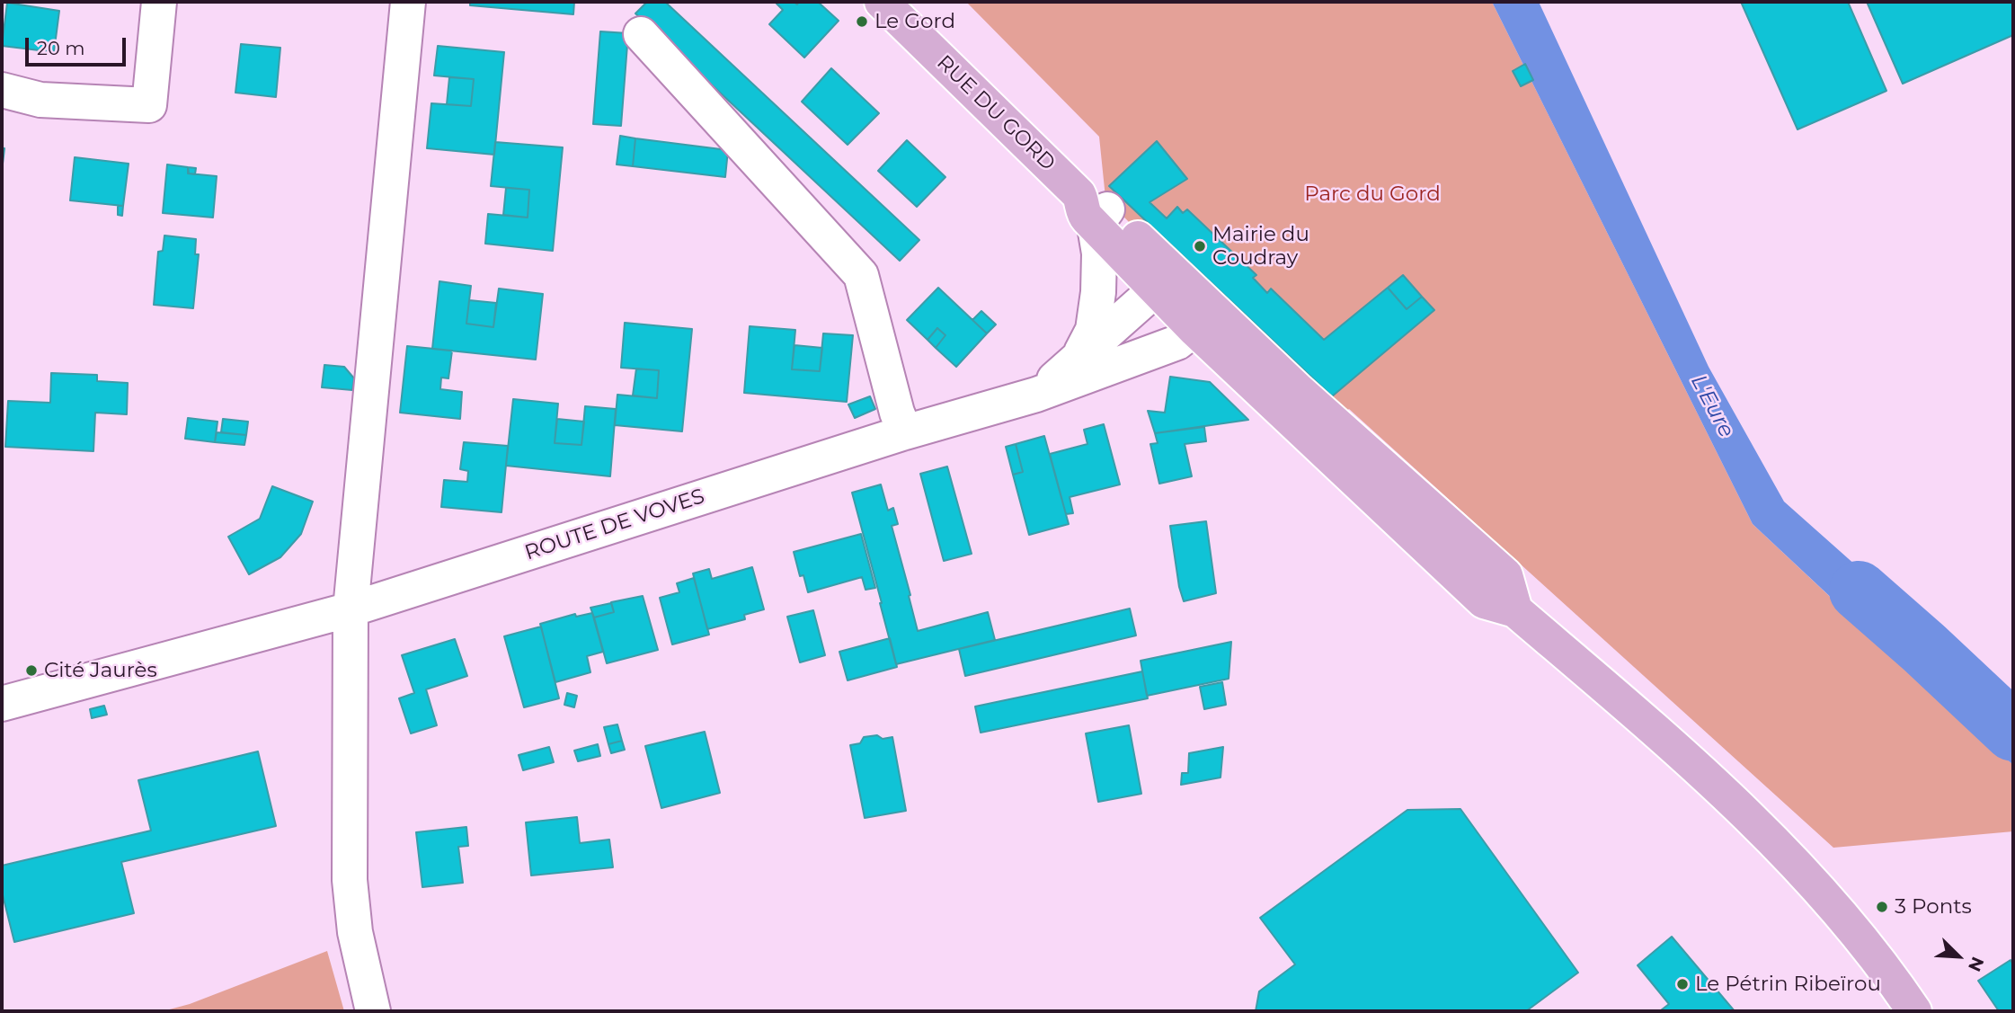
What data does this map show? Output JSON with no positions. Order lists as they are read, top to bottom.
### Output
{
  "streets": {
    "main road": ["RUE DU GORD"],
    "street": ["ROUTE DE VOVES"]
  },
  "crossings": [
    ["RUE DU GORD", "ROUTE DE VOVES"]
  ],
  "water": ["L'Eure"],
  "parks": ["Parc du Gord"],
  "places": [
    "Le Gord",
    "Mairie du Coudray",
    "Cité Jaurès",
    "3 Ponts",
    "Le Pétrin Ribeïrou"
  ],
  "scale_bar": "20 m",
  "north": "bottom right"
}
